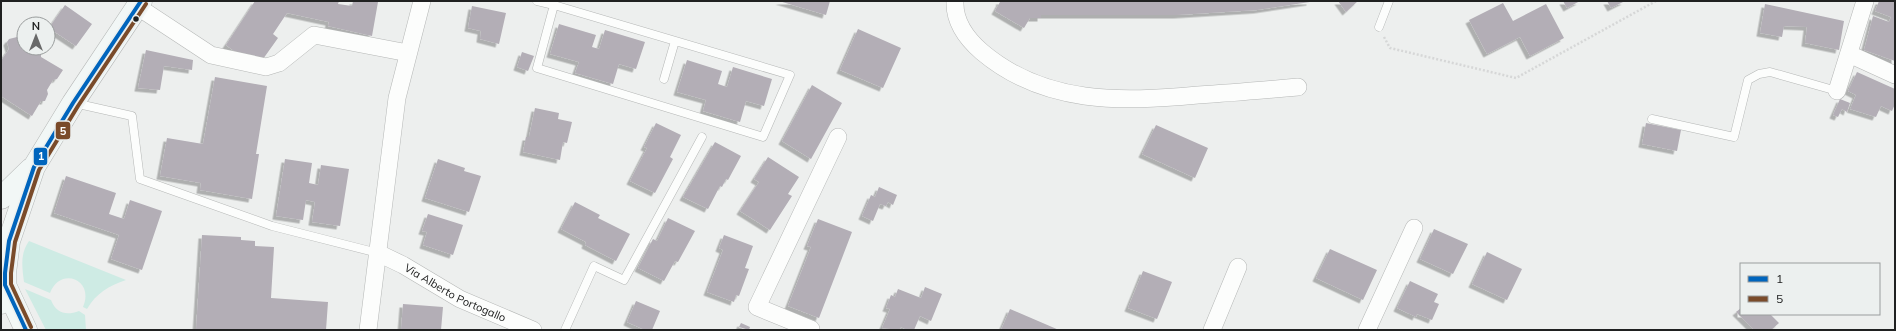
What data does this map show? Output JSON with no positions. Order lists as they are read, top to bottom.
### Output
{
  "streets": {
    "street": ["Via Alberto Portogallo"]
  },
  "lines": ["transit line 1", "transit line 5"],
  "legend": ["1", "5"],
  "north": "top"
}
